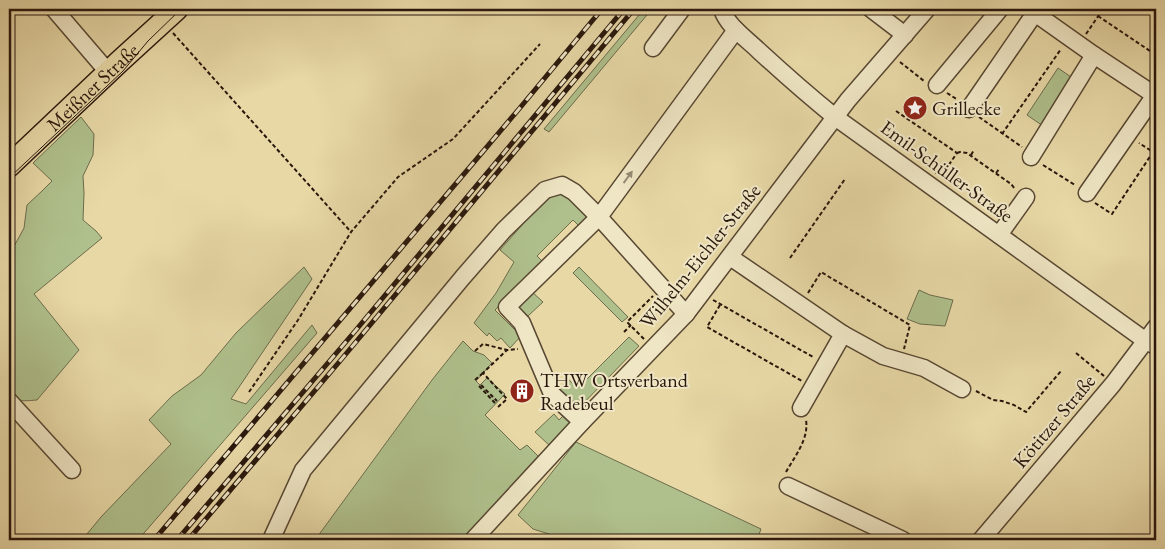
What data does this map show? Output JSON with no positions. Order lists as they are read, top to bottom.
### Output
{
  "streets": {
    "main road": ["Meißner Straße"],
    "street": ["Emil-Schüller-Straße", "Wilhelm-Eichler-Straße", "Kötitzer Straße"]
  },
  "crossings": [
    ["Emil-Schüller-Straße", "Wilhelm-Eichler-Straße"],
    ["Emil-Schüller-Straße", "Kötitzer Straße"]
  ],
  "places": {
    "place": ["Grillecke"],
    "building": ["THW Ortsverband Radebeul"]
  }
}
